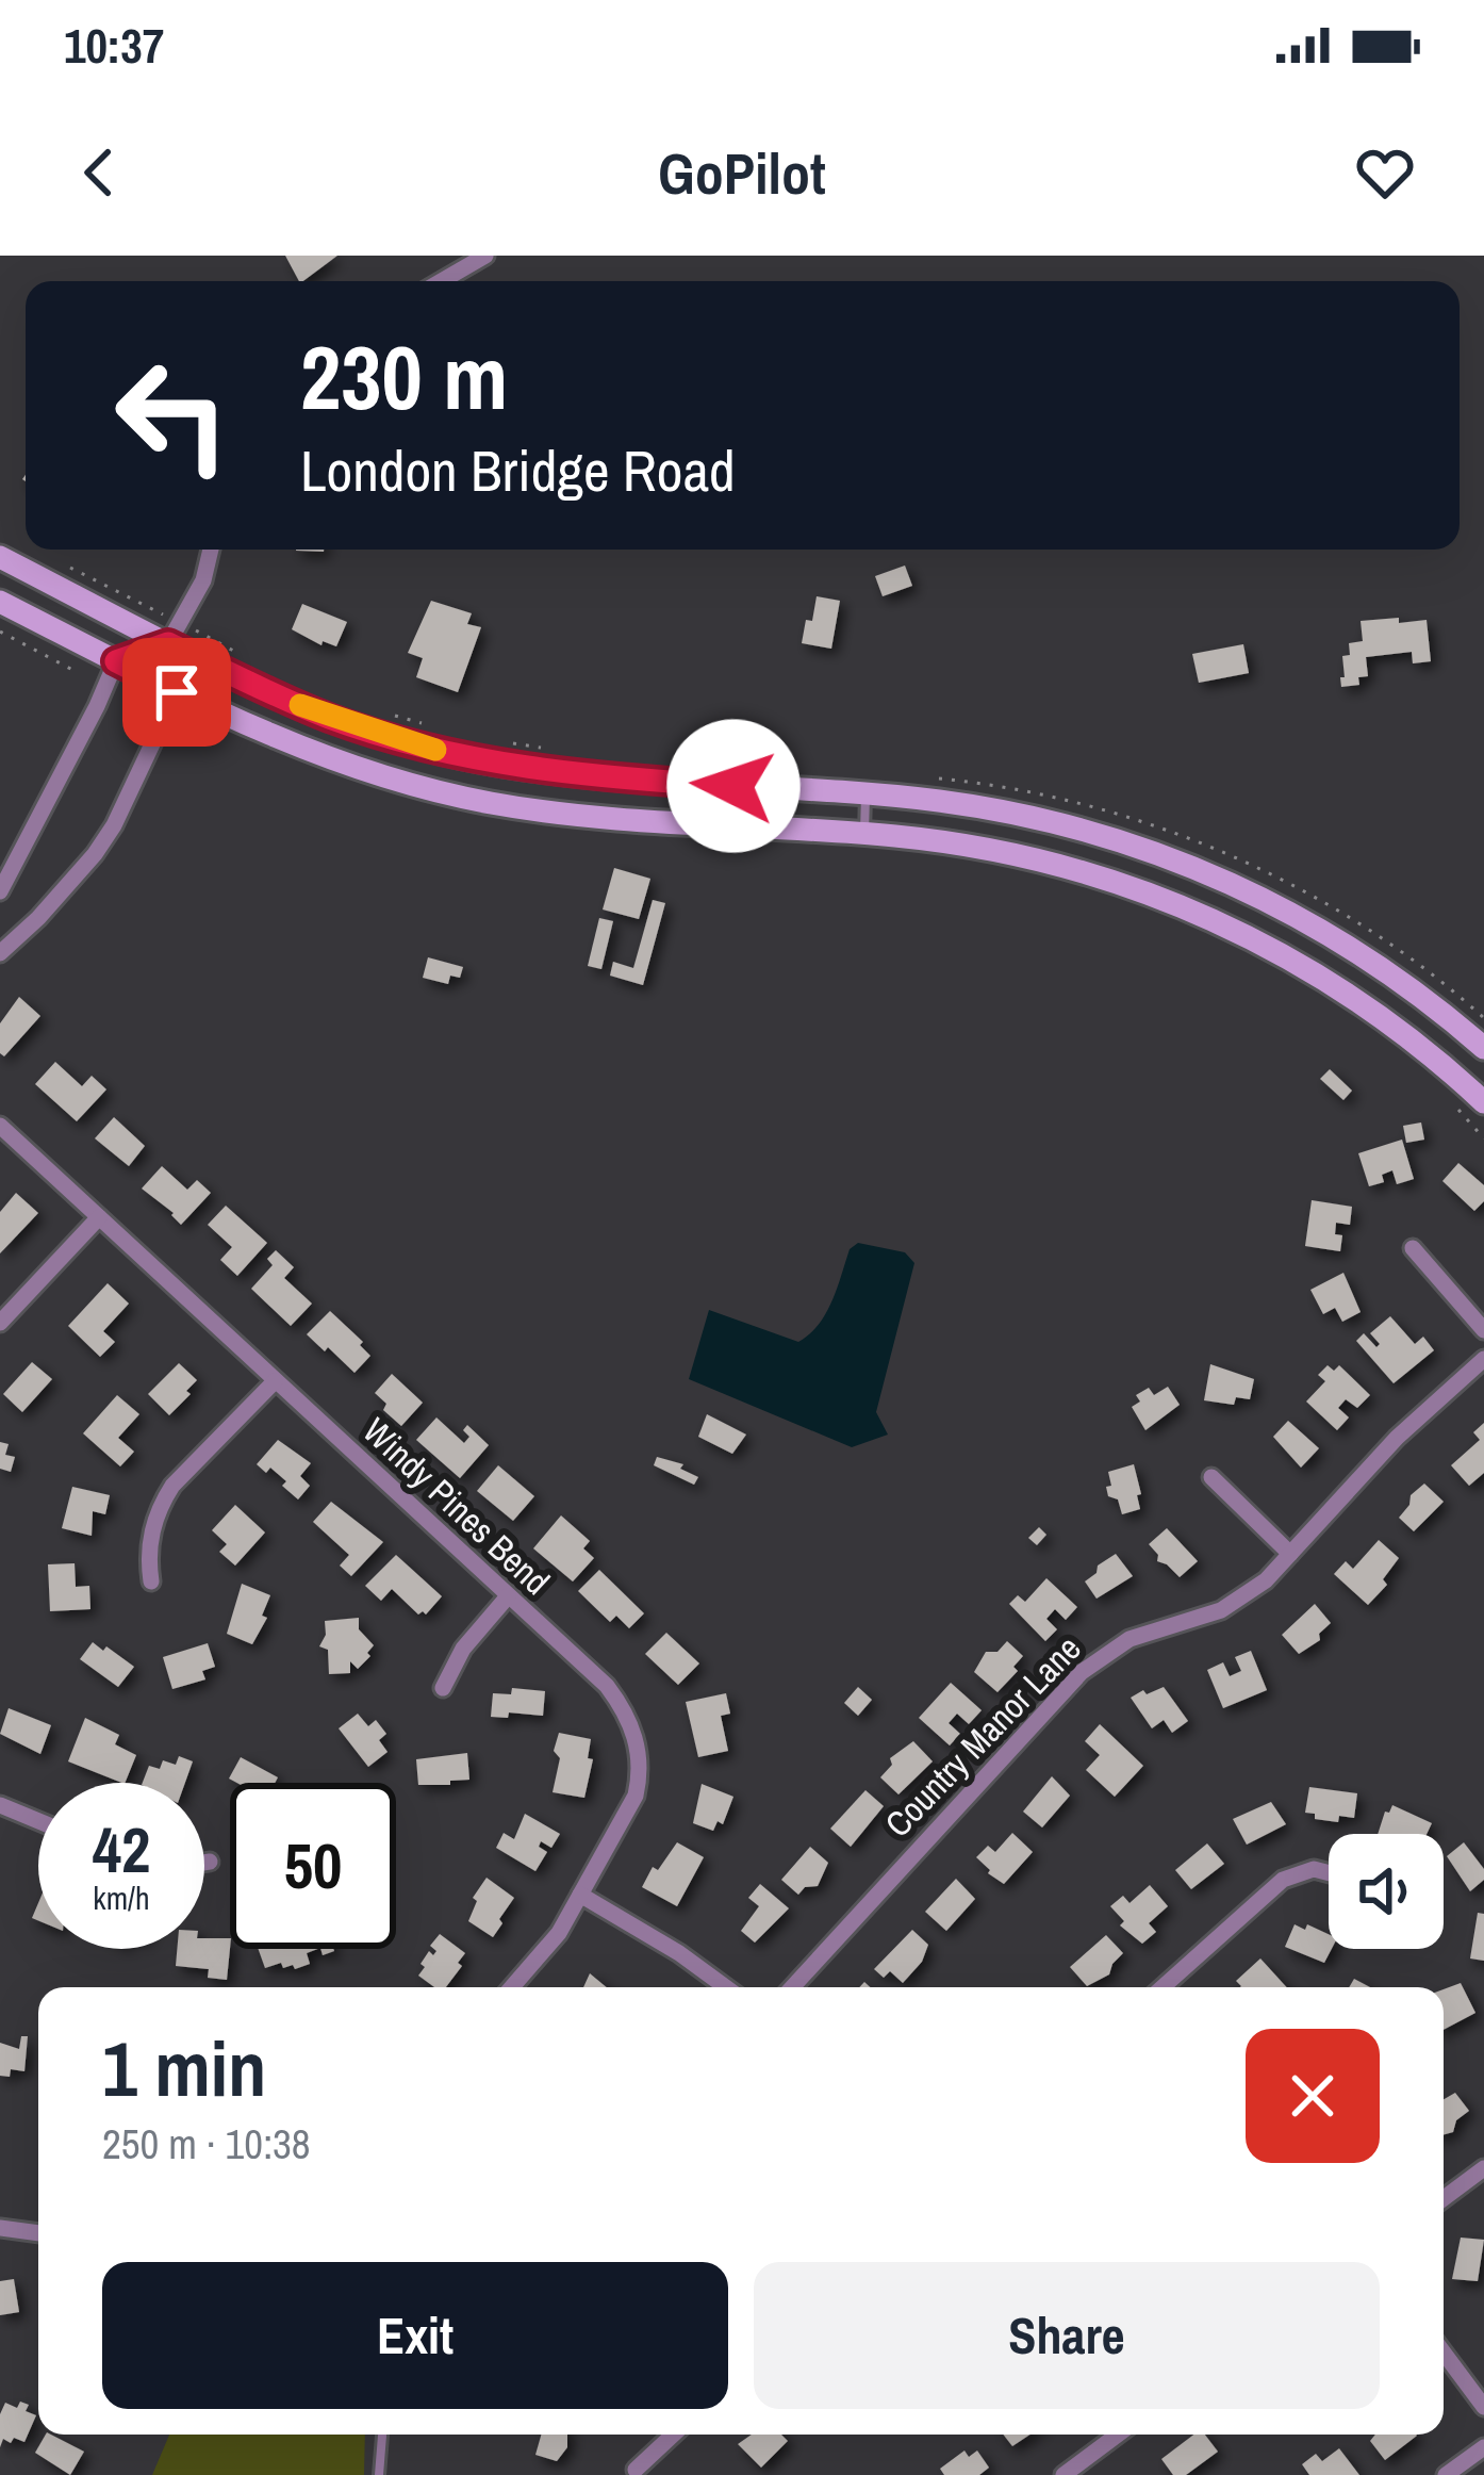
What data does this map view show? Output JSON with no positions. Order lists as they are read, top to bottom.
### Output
{
  "streets": {
    "street": ["Windy Pines Bend", "Country Manor Lane"]
  },
  "page": {
    "status": "10:37",
    "header": "GoPilot",
    "turn": ["230 m", "London Bridge Road"],
    "speed": "42 km/h",
    "limit": "50",
    "heading": ["1 min", "250 m · 10:38"],
    "buttons": ["Exit", "Share"]
  }
}
